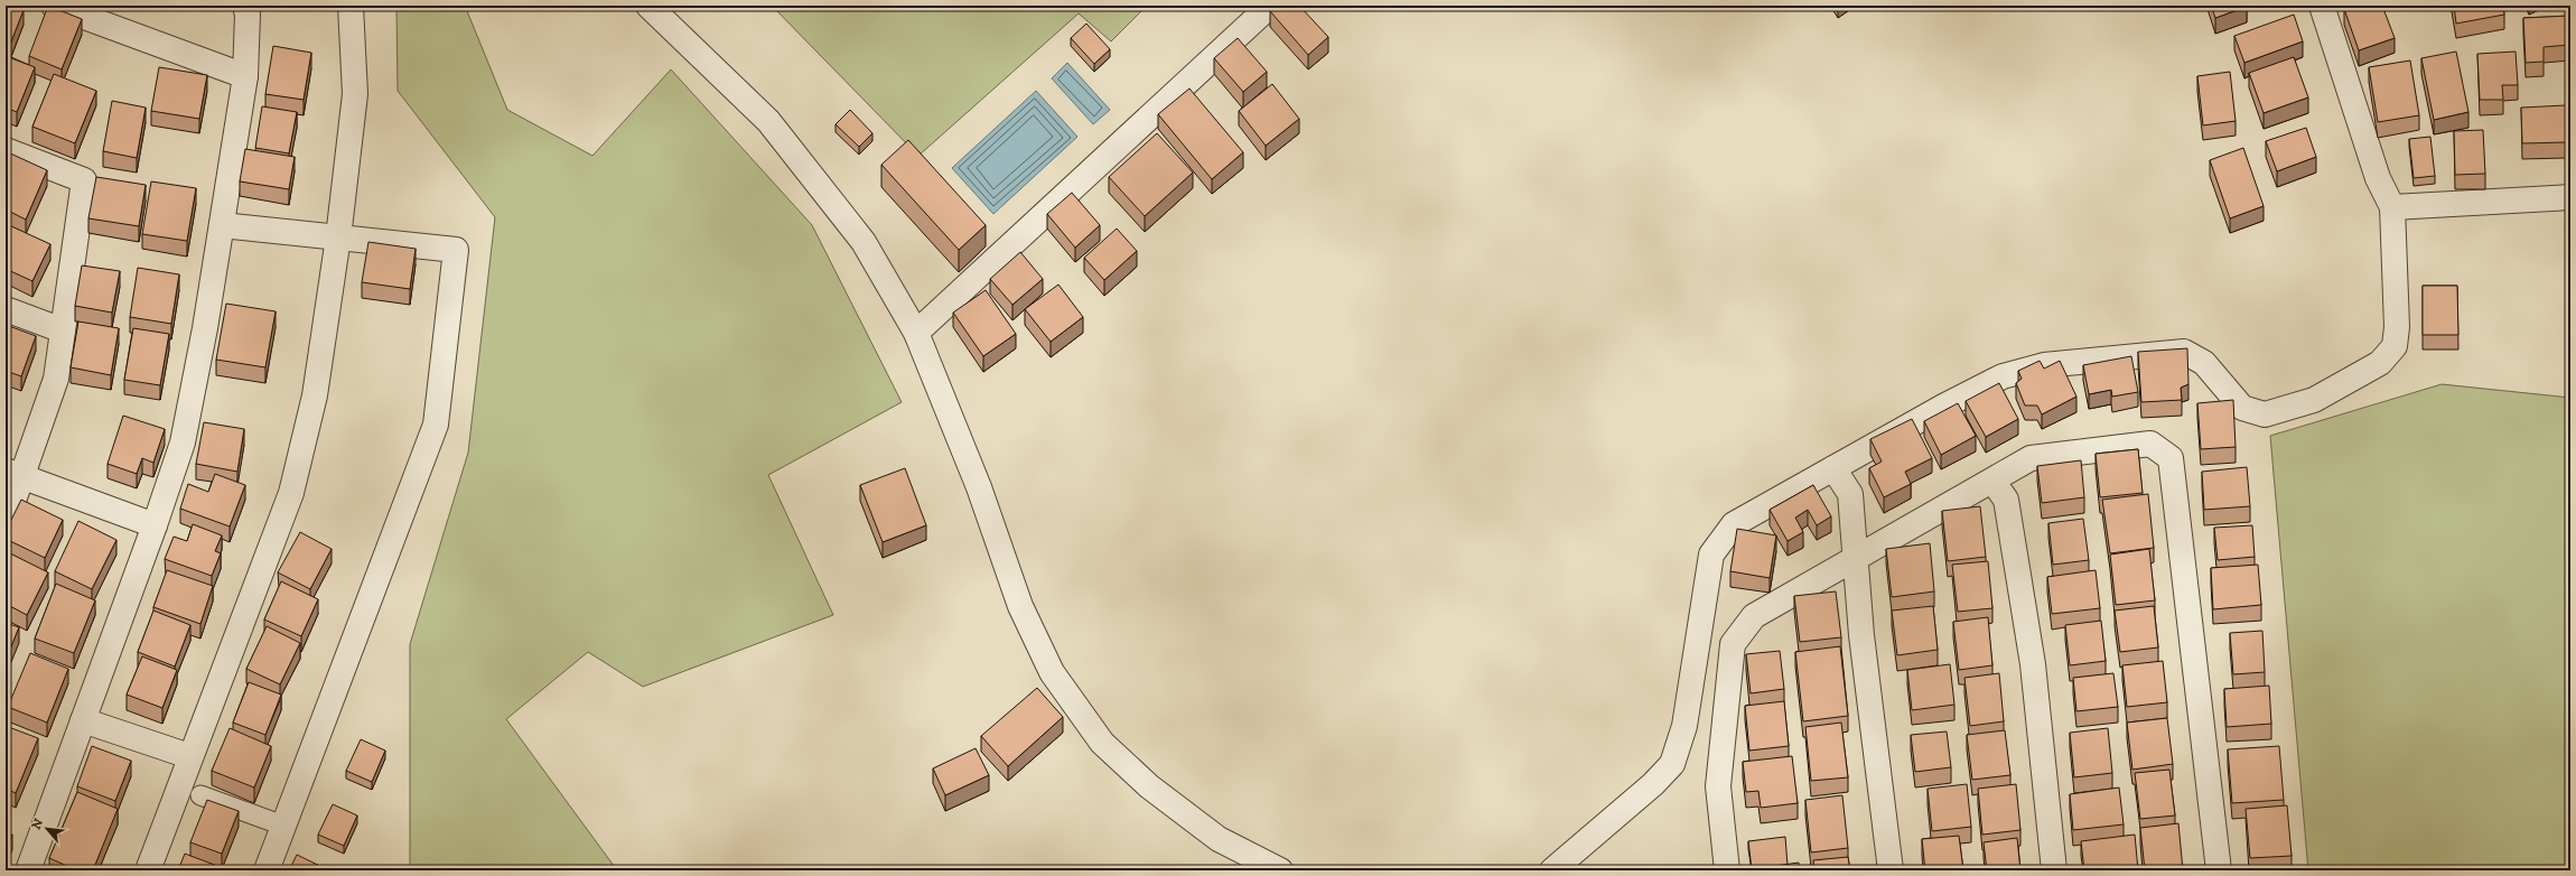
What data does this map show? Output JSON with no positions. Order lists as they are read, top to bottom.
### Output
{
  "north": "top left"
}
